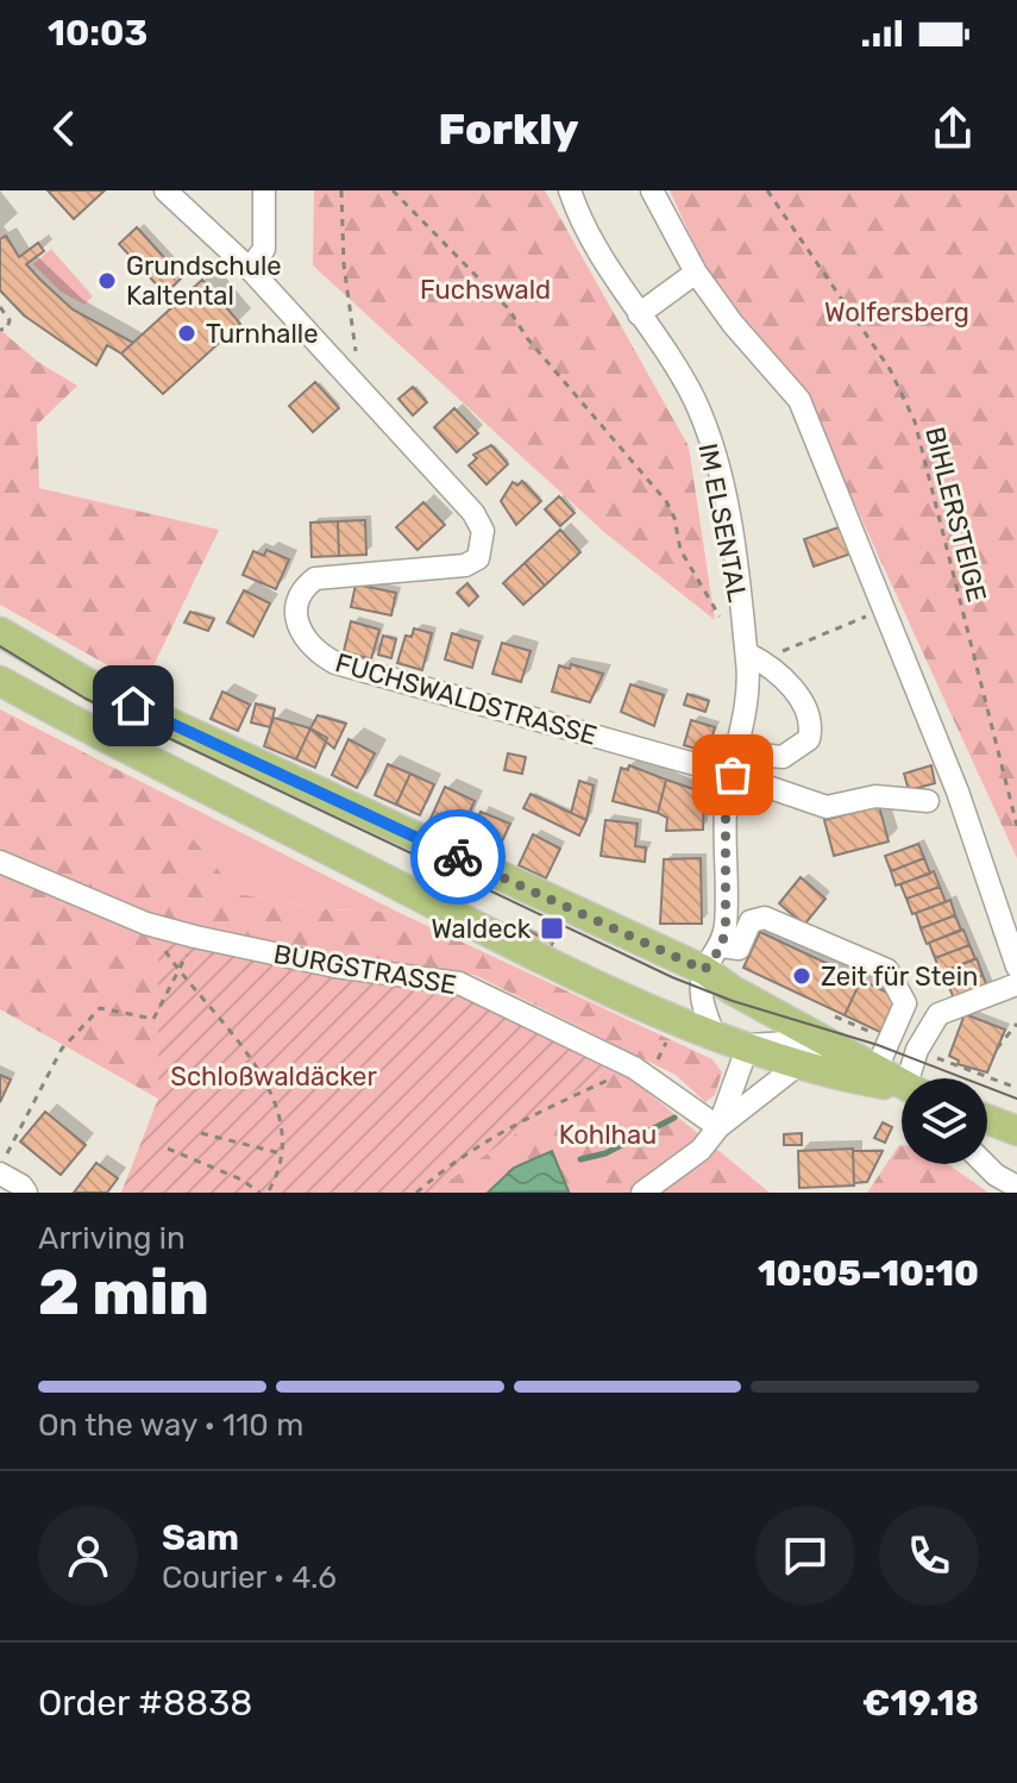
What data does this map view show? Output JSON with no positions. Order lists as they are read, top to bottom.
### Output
{
  "streets": {
    "street": ["IM ELSENTAL", "FUCHSWALDSTRASSE", "BURGSTRASSE"],
    "path": ["BIHLERSTEIGE"]
  },
  "crossings": [
    ["IM ELSENTAL", "FUCHSWALDSTRASSE"]
  ],
  "parks": [
    "Fuchswald",
    "Wolfersberg",
    "Schloßwaldäcker",
    "Kohlhau"
  ],
  "places": {
    "other": ["Grundschule Kaltental", "Turnhalle", "Zeit für Stein"],
    "transit": ["Waldeck"]
  },
  "page": {
    "status": "10:03",
    "header": "Forkly",
    "heading": ["2 min", "Arriving in", "10:05–10:10"],
    "panel": [
      "Sam",
      "Courier · 4.6",
      "Order #8838",
      "€19.18"
    ],
    "bar": "On the way · 110 m"
  }
}
